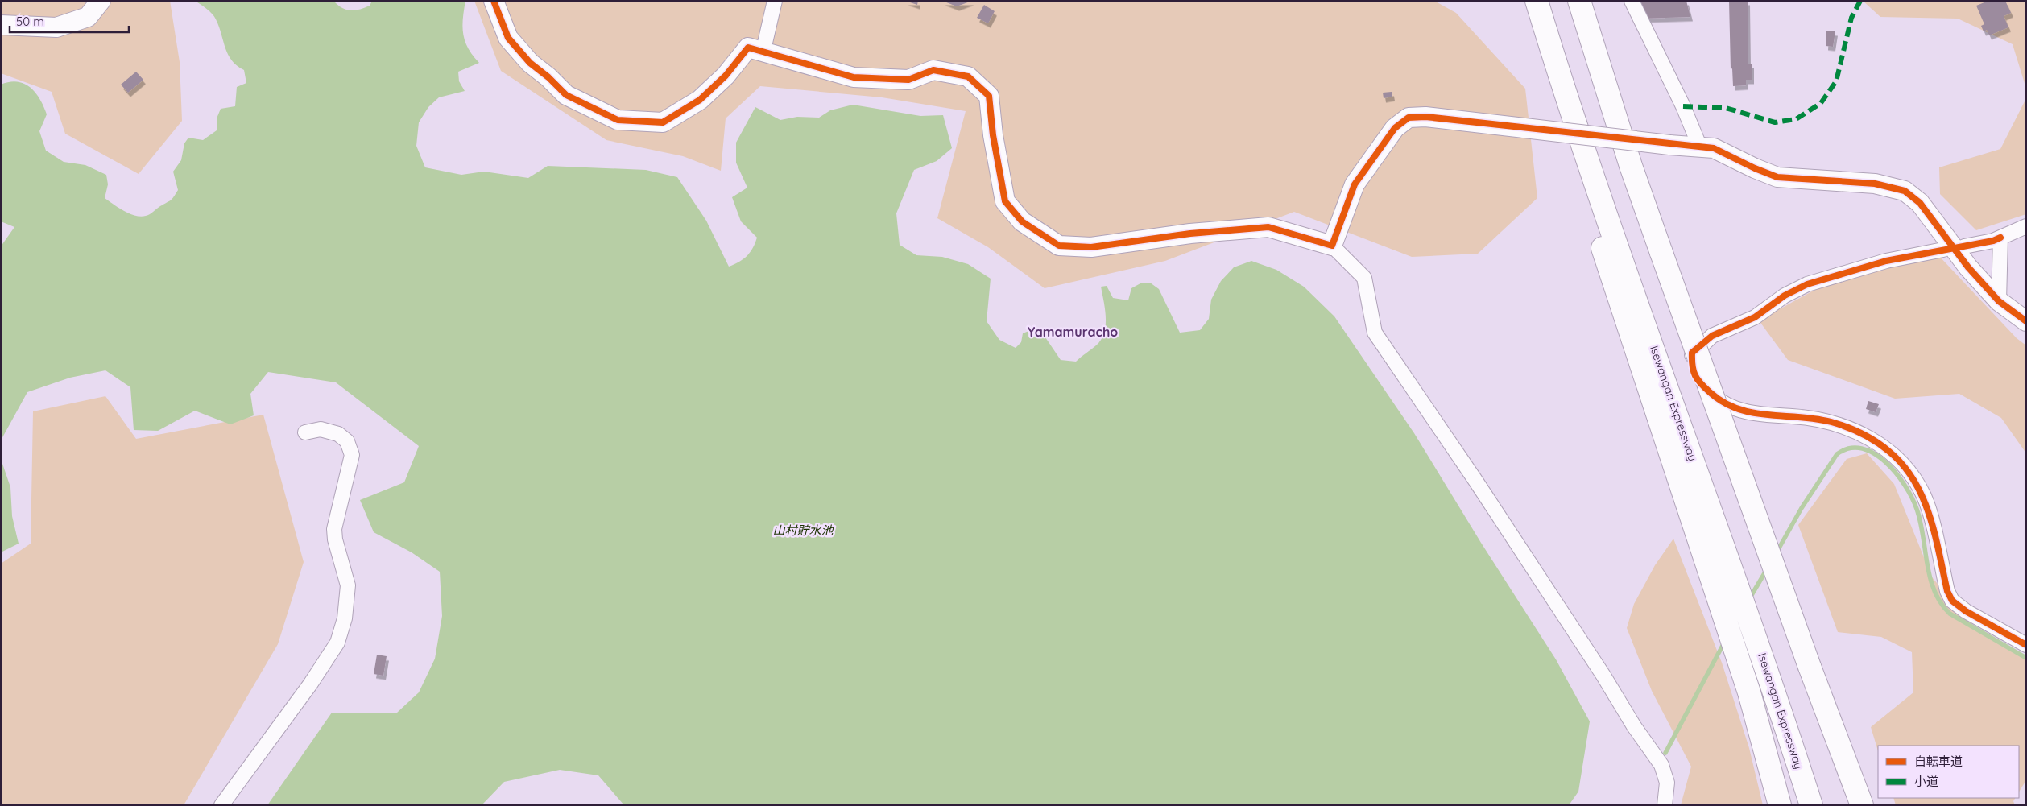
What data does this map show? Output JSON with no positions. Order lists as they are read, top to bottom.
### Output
{
  "streets": {
    "highway": ["Isewangan Expressway"]
  },
  "districts": ["Yamamuracho"],
  "water": ["山村貯水池"],
  "legend": ["自転車道", "小道"],
  "scale_bar": "50 m"
}
